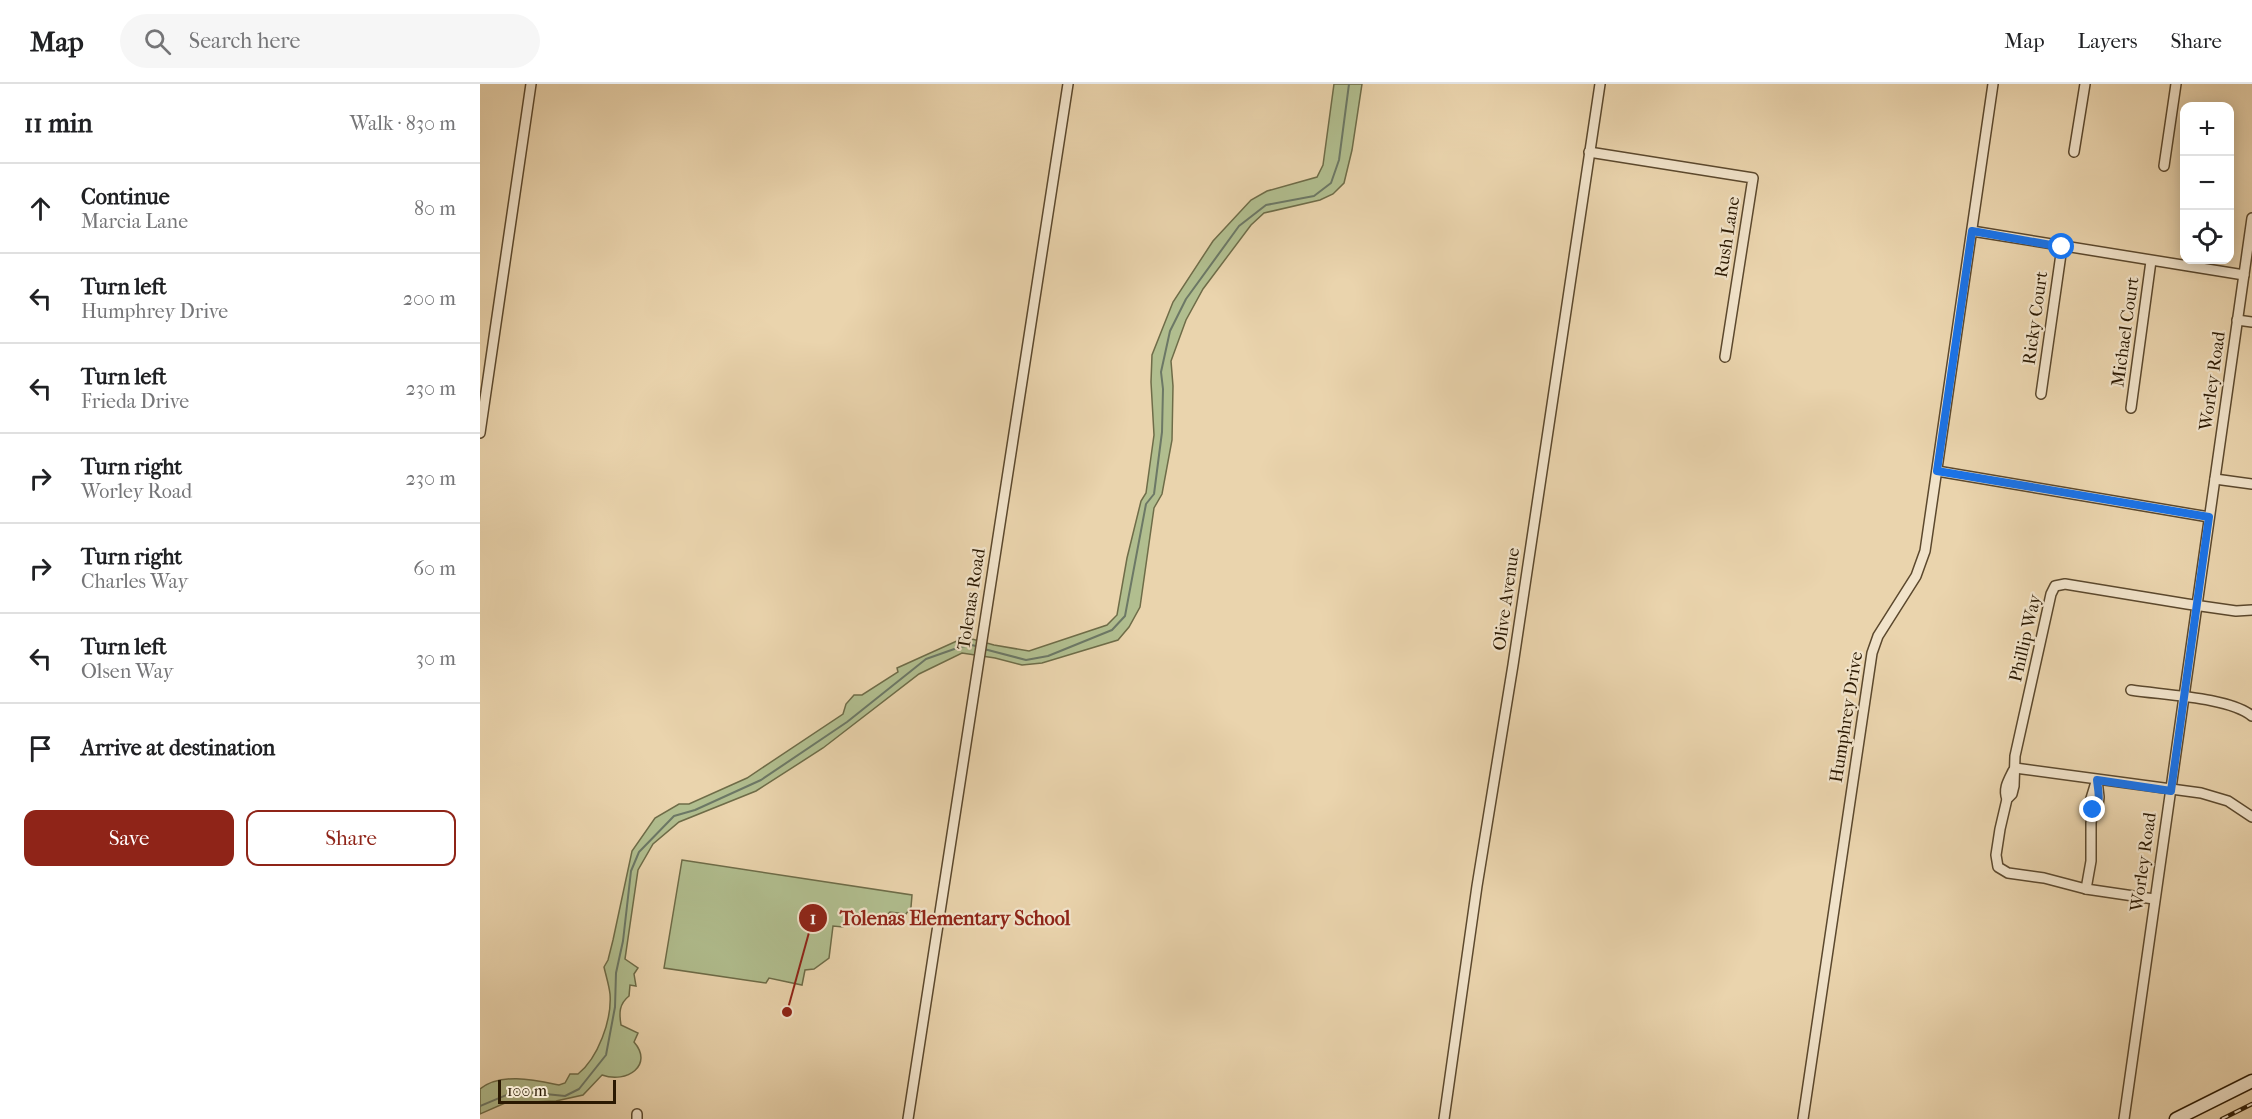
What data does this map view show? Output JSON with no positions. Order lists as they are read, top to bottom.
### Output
{
  "streets": {
    "street": [
      "Rush Lane",
      "Ricky Court",
      "Michael Court",
      "Worley Road",
      "Tolenas Road",
      "Olive Avenue",
      "Phillip Way",
      "Humphrey Drive"
    ]
  },
  "crossings": [
    ["Rush Lane", "Olive Avenue"],
    ["Worley Road", "Phillip Way"]
  ],
  "places": ["Tolenas Elementary School"],
  "scale_bar": "100 m",
  "page": {
    "header": "Map",
    "search": "Search here",
    "nav": ["Map", "Layers", "Share"],
    "heading": ["11 min", "Walk · 830 m"],
    "map_buttons": ["+", "−"],
    "list": [
      ["Continue", "Marcia Lane", "80 m"],
      ["Turn left", "Humphrey Drive", "200 m"],
      ["Turn left", "Frieda Drive", "230 m"],
      ["Turn right", "Worley Road", "230 m"],
      ["Turn right", "Charles Way", "60 m"],
      ["Turn left", "Olsen Way", "30 m"],
      "Arrive at destination"
    ],
    "buttons": ["Save", "Share"],
    "scale": "100 m"
  }
}
